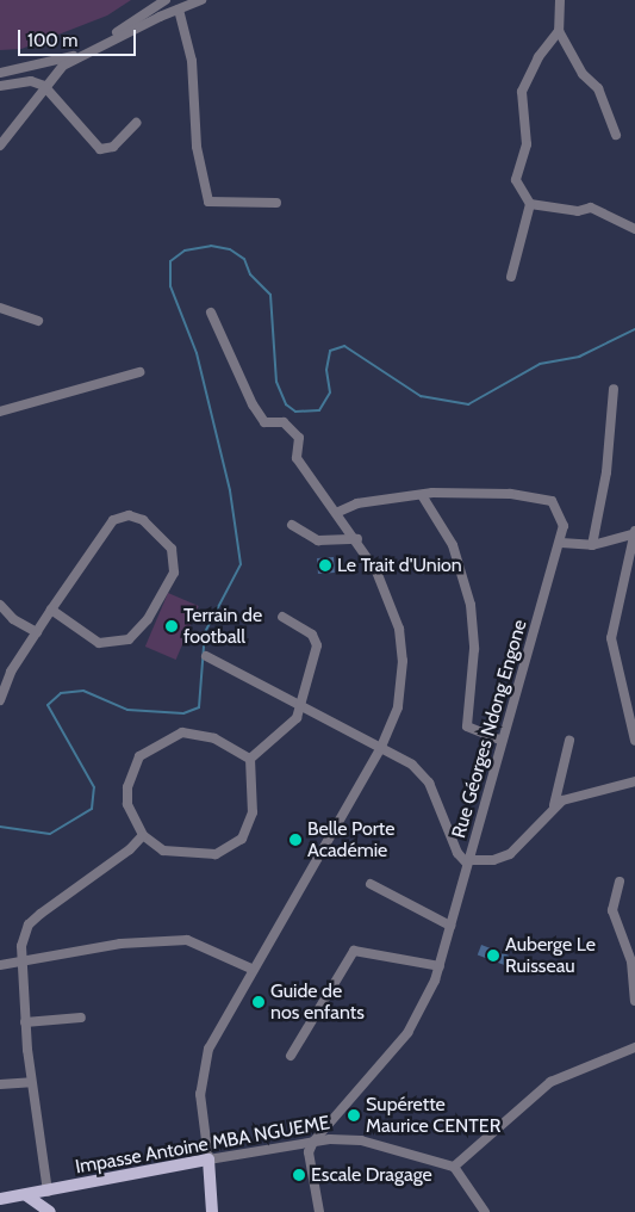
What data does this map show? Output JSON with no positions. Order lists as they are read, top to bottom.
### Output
{
  "streets": {
    "main road": ["Impasse Antoine MBA NGUEME"],
    "street": ["Rue Géorges Ndong Engone"]
  },
  "crossings": [
    ["Rue Géorges Ndong Engone", "Impasse Antoine MBA NGUEME"]
  ],
  "places": [
    "Le Trait d'Union",
    "Terrain de football",
    "Belle Porte Académie",
    "Auberge Le Ruisseau",
    "Guide de nos enfants",
    "Supérette Maurice CENTER",
    "Escale Dragage"
  ],
  "scale_bar": "100 m"
}
